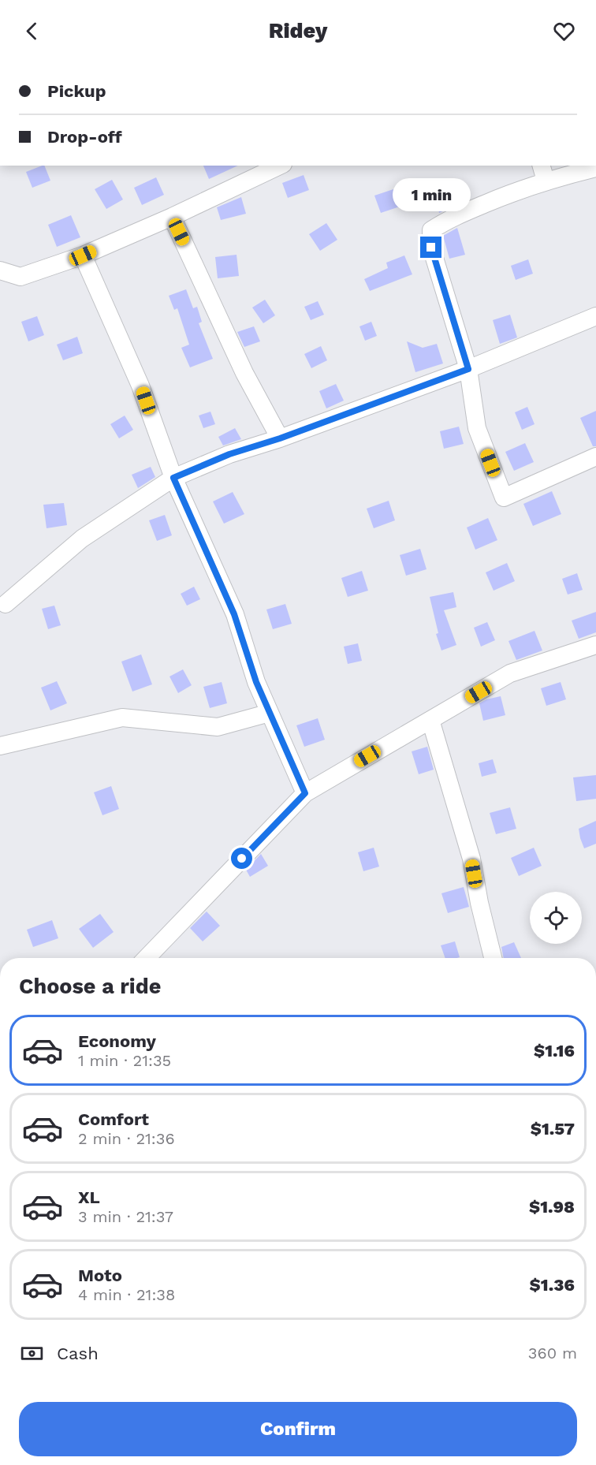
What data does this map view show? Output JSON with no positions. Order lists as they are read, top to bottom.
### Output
{
  "page": {
    "header": "Ridey",
    "banner": ["Pickup", "Drop-off"],
    "bubble": "1 min",
    "heading": "Choose a ride",
    "list": [
      {
        "name": "Economy",
        "note": "1 min · 21:35",
        "value": "$1.16"
      },
      {
        "name": "Comfort",
        "note": "2 min · 21:36",
        "value": "$1.57"
      },
      {
        "name": "XL",
        "note": "3 min · 21:37",
        "value": "$1.98"
      },
      {
        "name": "Moto",
        "note": "4 min · 21:38",
        "value": "$1.36"
      }
    ],
    "pay": ["Cash", "360 m"],
    "buttons": "Confirm"
  }
}
